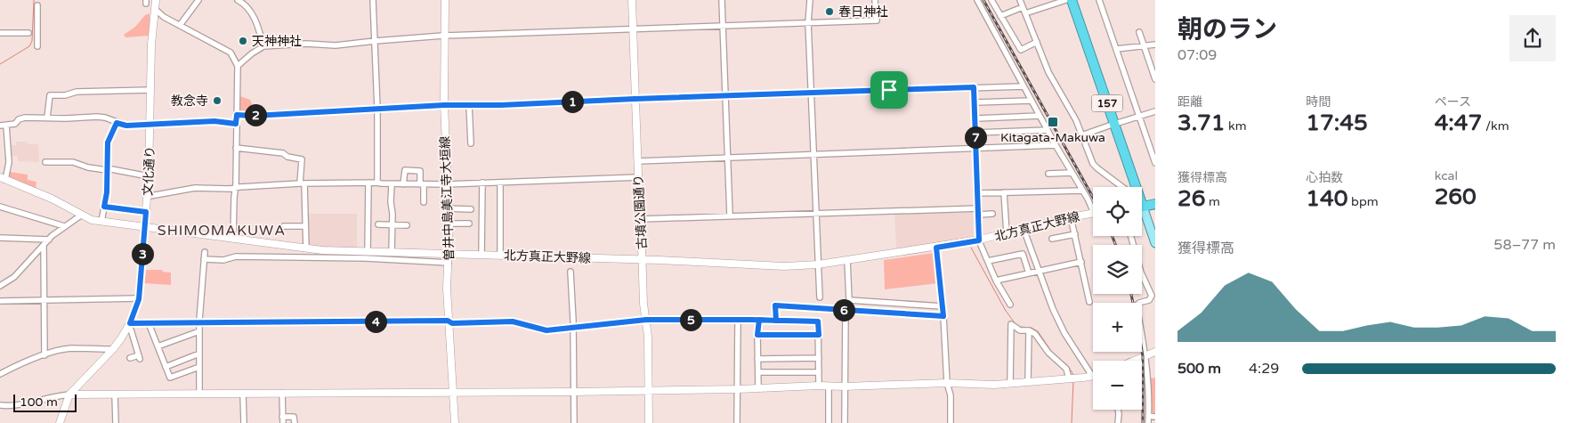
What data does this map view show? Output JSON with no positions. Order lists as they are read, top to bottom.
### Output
{
  "streets": {
    "highway": ["157"],
    "street": [
      "文化通り",
      "曽井中島美江寺大垣線",
      "古墳公園通り",
      "北方真正大野線"
    ]
  },
  "crossings": [
    ["文化通り", "北方真正大野線"],
    ["曽井中島美江寺大垣線", "北方真正大野線"],
    ["古墳公園通り", "北方真正大野線"]
  ],
  "districts": ["SHIMOMAKUWA"],
  "places": {
    "other": ["春日神社", "天神神社", "教念寺"],
    "transit": ["Kitagata-Makuwa"]
  },
  "scale_bar": "100 m",
  "page": {
    "heading": ["朝のラン", "07:09"],
    "stats": [
      ["距離", "3.71 km"],
      ["時間", "17:45"],
      ["ペース", "4:47 /km"],
      ["獲得標高", "26 m"],
      ["心拍数", "140 bpm"],
      ["kcal", "260"]
    ],
    "pins": [
      "1",
      "2",
      "7",
      "3",
      "6",
      "5",
      "4"
    ],
    "map_buttons": ["+", "−"],
    "chart": ["獲得標高", "58–77 m"],
    "list": [
      {
        "name": "500 m",
        "note": "4:29"
      }
    ],
    "scale": "100 m"
  }
}
